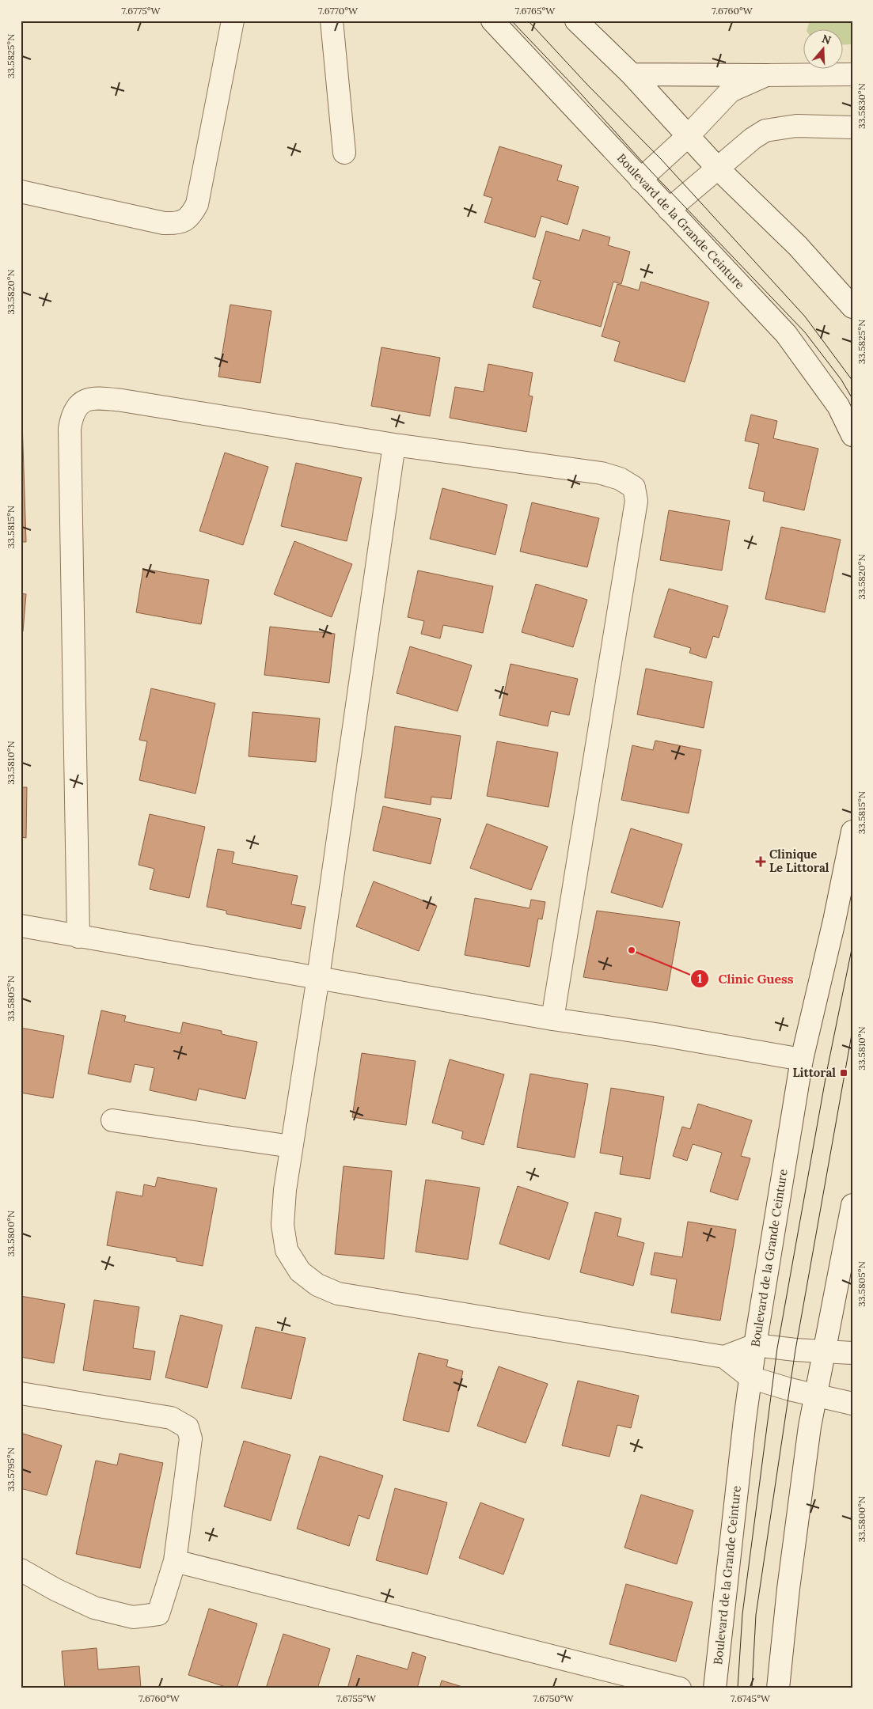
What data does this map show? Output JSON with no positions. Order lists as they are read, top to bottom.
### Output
{
  "streets": {
    "street": ["Boulevard de la Grande Ceinture"]
  },
  "places": {
    "health": ["Clinique Le Littoral"],
    "other": ["Clinic Guess"],
    "transit": ["Littoral"]
  },
  "north": "top",
  "coordinates": [
    "7.6775°W",
    "7.6770°W",
    "7.6765°W",
    "7.6760°W",
    "33.5825°N",
    "33.5830°N",
    "33.5820°N",
    "33.5815°N",
    "33.5810°N",
    "33.5805°N",
    "33.5800°N",
    "33.5795°N",
    "7.6755°W",
    "7.6750°W",
    "7.6745°W"
  ]
}
